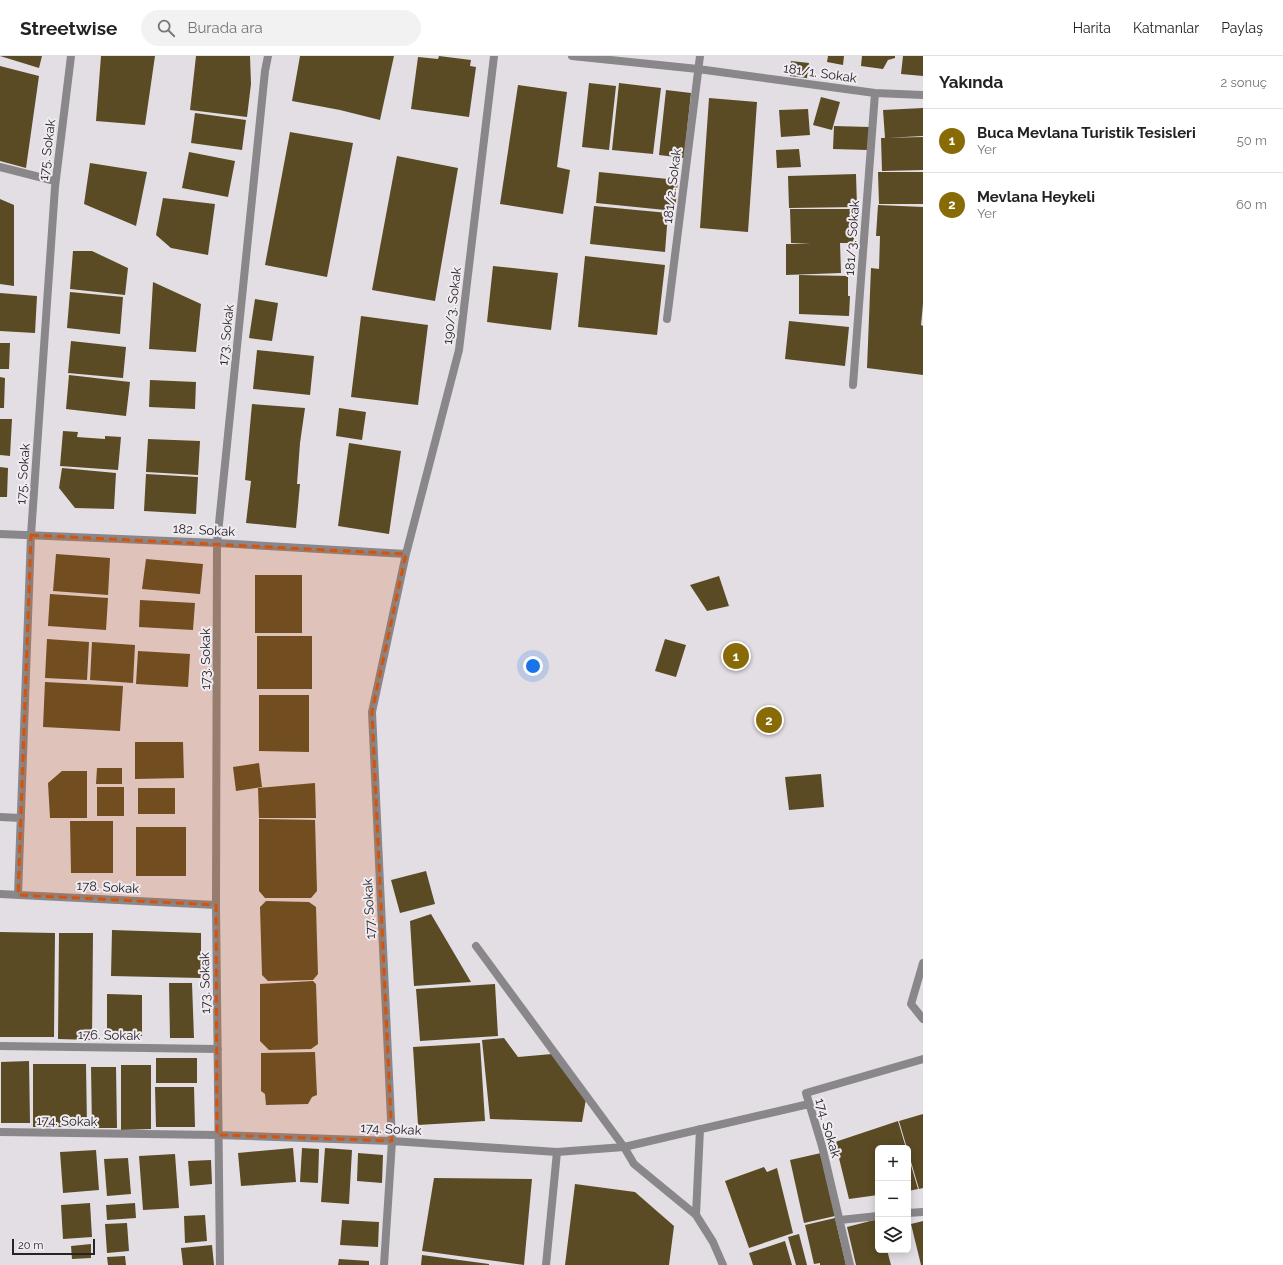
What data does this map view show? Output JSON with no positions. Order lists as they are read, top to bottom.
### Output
{
  "streets": {
    "street": [
      "181/1. Sokak",
      "175. Sokak",
      "181/2. Sokak",
      "181/3. Sokak",
      "190/3. Sokak",
      "173. Sokak",
      "182. Sokak",
      "178. Sokak",
      "177. Sokak",
      "176. Sokak",
      "174. Sokak"
    ]
  },
  "crossings": [
    ["181/1. Sokak", "181/2. Sokak"],
    ["181/1. Sokak", "181/3. Sokak"],
    ["175. Sokak", "182. Sokak"],
    ["175. Sokak", "178. Sokak"],
    ["190/3. Sokak", "182. Sokak"],
    ["190/3. Sokak", "177. Sokak"],
    ["173. Sokak", "182. Sokak"],
    ["173. Sokak", "178. Sokak"],
    ["173. Sokak", "176. Sokak"],
    ["173. Sokak", "174. Sokak"],
    ["182. Sokak", "177. Sokak"],
    ["177. Sokak", "174. Sokak"]
  ],
  "scale_bar": "20 m",
  "page": {
    "header": "Streetwise",
    "search": "Burada ara",
    "nav": ["Harita", "Katmanlar", "Paylaş"],
    "heading": ["Yakında", "2 sonuç"],
    "list": [
      {
        "mark": "1",
        "name": "Buca Mevlana Turistik Tesisleri",
        "note": "Yer",
        "value": "50 m"
      },
      {
        "mark": "2",
        "name": "Mevlana Heykeli",
        "note": "Yer",
        "value": "60 m"
      }
    ],
    "pins": ["1", "2"],
    "map_buttons": ["+", "−"],
    "scale": "20 m"
  }
}
